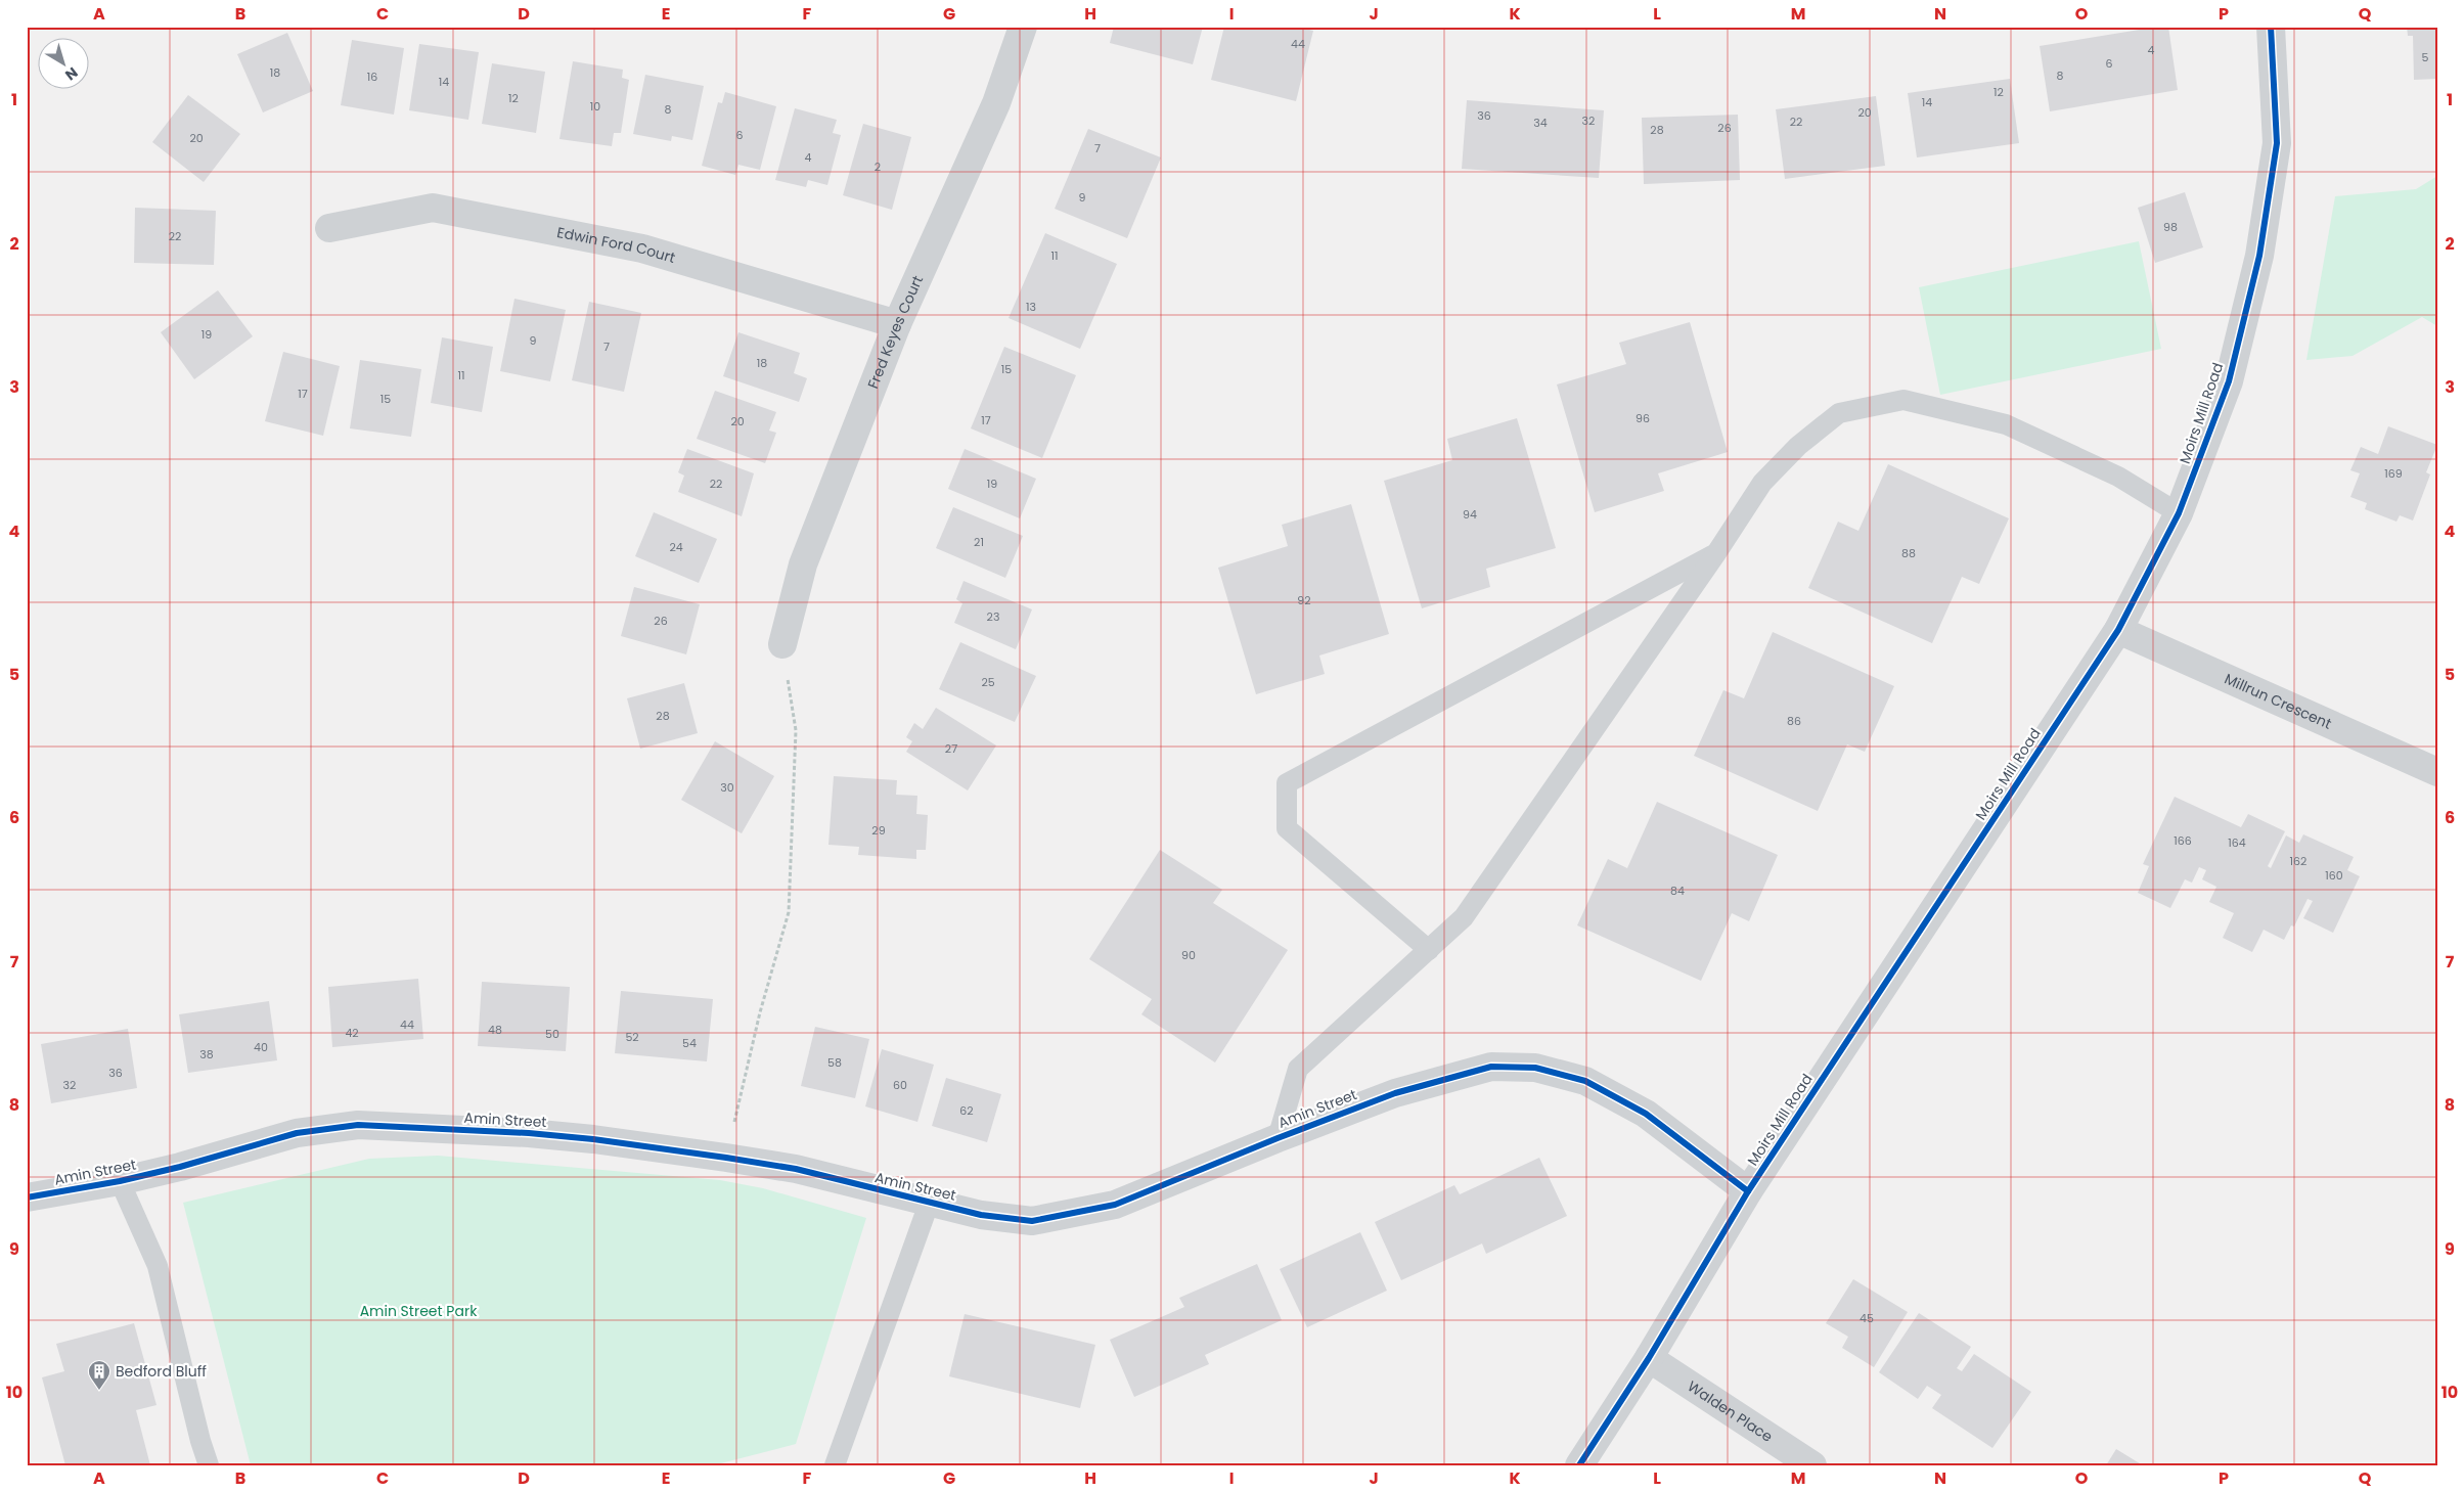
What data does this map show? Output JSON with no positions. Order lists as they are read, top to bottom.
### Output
{
  "streets": {
    "street": [
      "Edwin Ford Court",
      "Fred Keyes Court",
      "Moirs Mill Road",
      "Millrun Crescent",
      "Amin Street",
      "Walden Place"
    ]
  },
  "crossings": [
    ["Edwin Ford Court", "Fred Keyes Court"],
    ["Moirs Mill Road", "Millrun Crescent"],
    ["Moirs Mill Road", "Amin Street"],
    ["Moirs Mill Road", "Walden Place"]
  ],
  "parks": ["Amin Street Park"],
  "places": {
    "building": ["Bedford Bluff"]
  },
  "house_numbers": [
    "44",
    "4",
    "5",
    "6",
    "18",
    "8",
    "16",
    "14",
    "12",
    "12",
    "14",
    "10",
    "8",
    "20",
    "36",
    "32",
    "22",
    "34",
    "26",
    "28",
    "6",
    "20",
    "7",
    "4",
    "2",
    "9",
    "98",
    "22",
    "11",
    "13",
    "19",
    "9",
    "7",
    "18",
    "15",
    "11",
    "17",
    "15",
    "96",
    "17",
    "20",
    "169",
    "22",
    "19",
    "94",
    "21",
    "24",
    "88",
    "92",
    "23",
    "26",
    "25",
    "28",
    "86",
    "27",
    "30",
    "29",
    "166",
    "164",
    "162",
    "160",
    "84",
    "90",
    "44",
    "48",
    "42",
    "50",
    "52",
    "54",
    "40",
    "38",
    "58",
    "36",
    "32",
    "60",
    "62",
    "45"
  ],
  "north": "bottom right",
  "grid": {
    "columns": [
      "A",
      "B",
      "C",
      "D",
      "E",
      "F",
      "G",
      "H",
      "I",
      "J",
      "K",
      "L",
      "M",
      "N",
      "O",
      "P",
      "Q"
    ],
    "rows": [
      "1",
      "2",
      "3",
      "4",
      "5",
      "6",
      "7",
      "8",
      "9",
      "10"
    ]
  }
}
